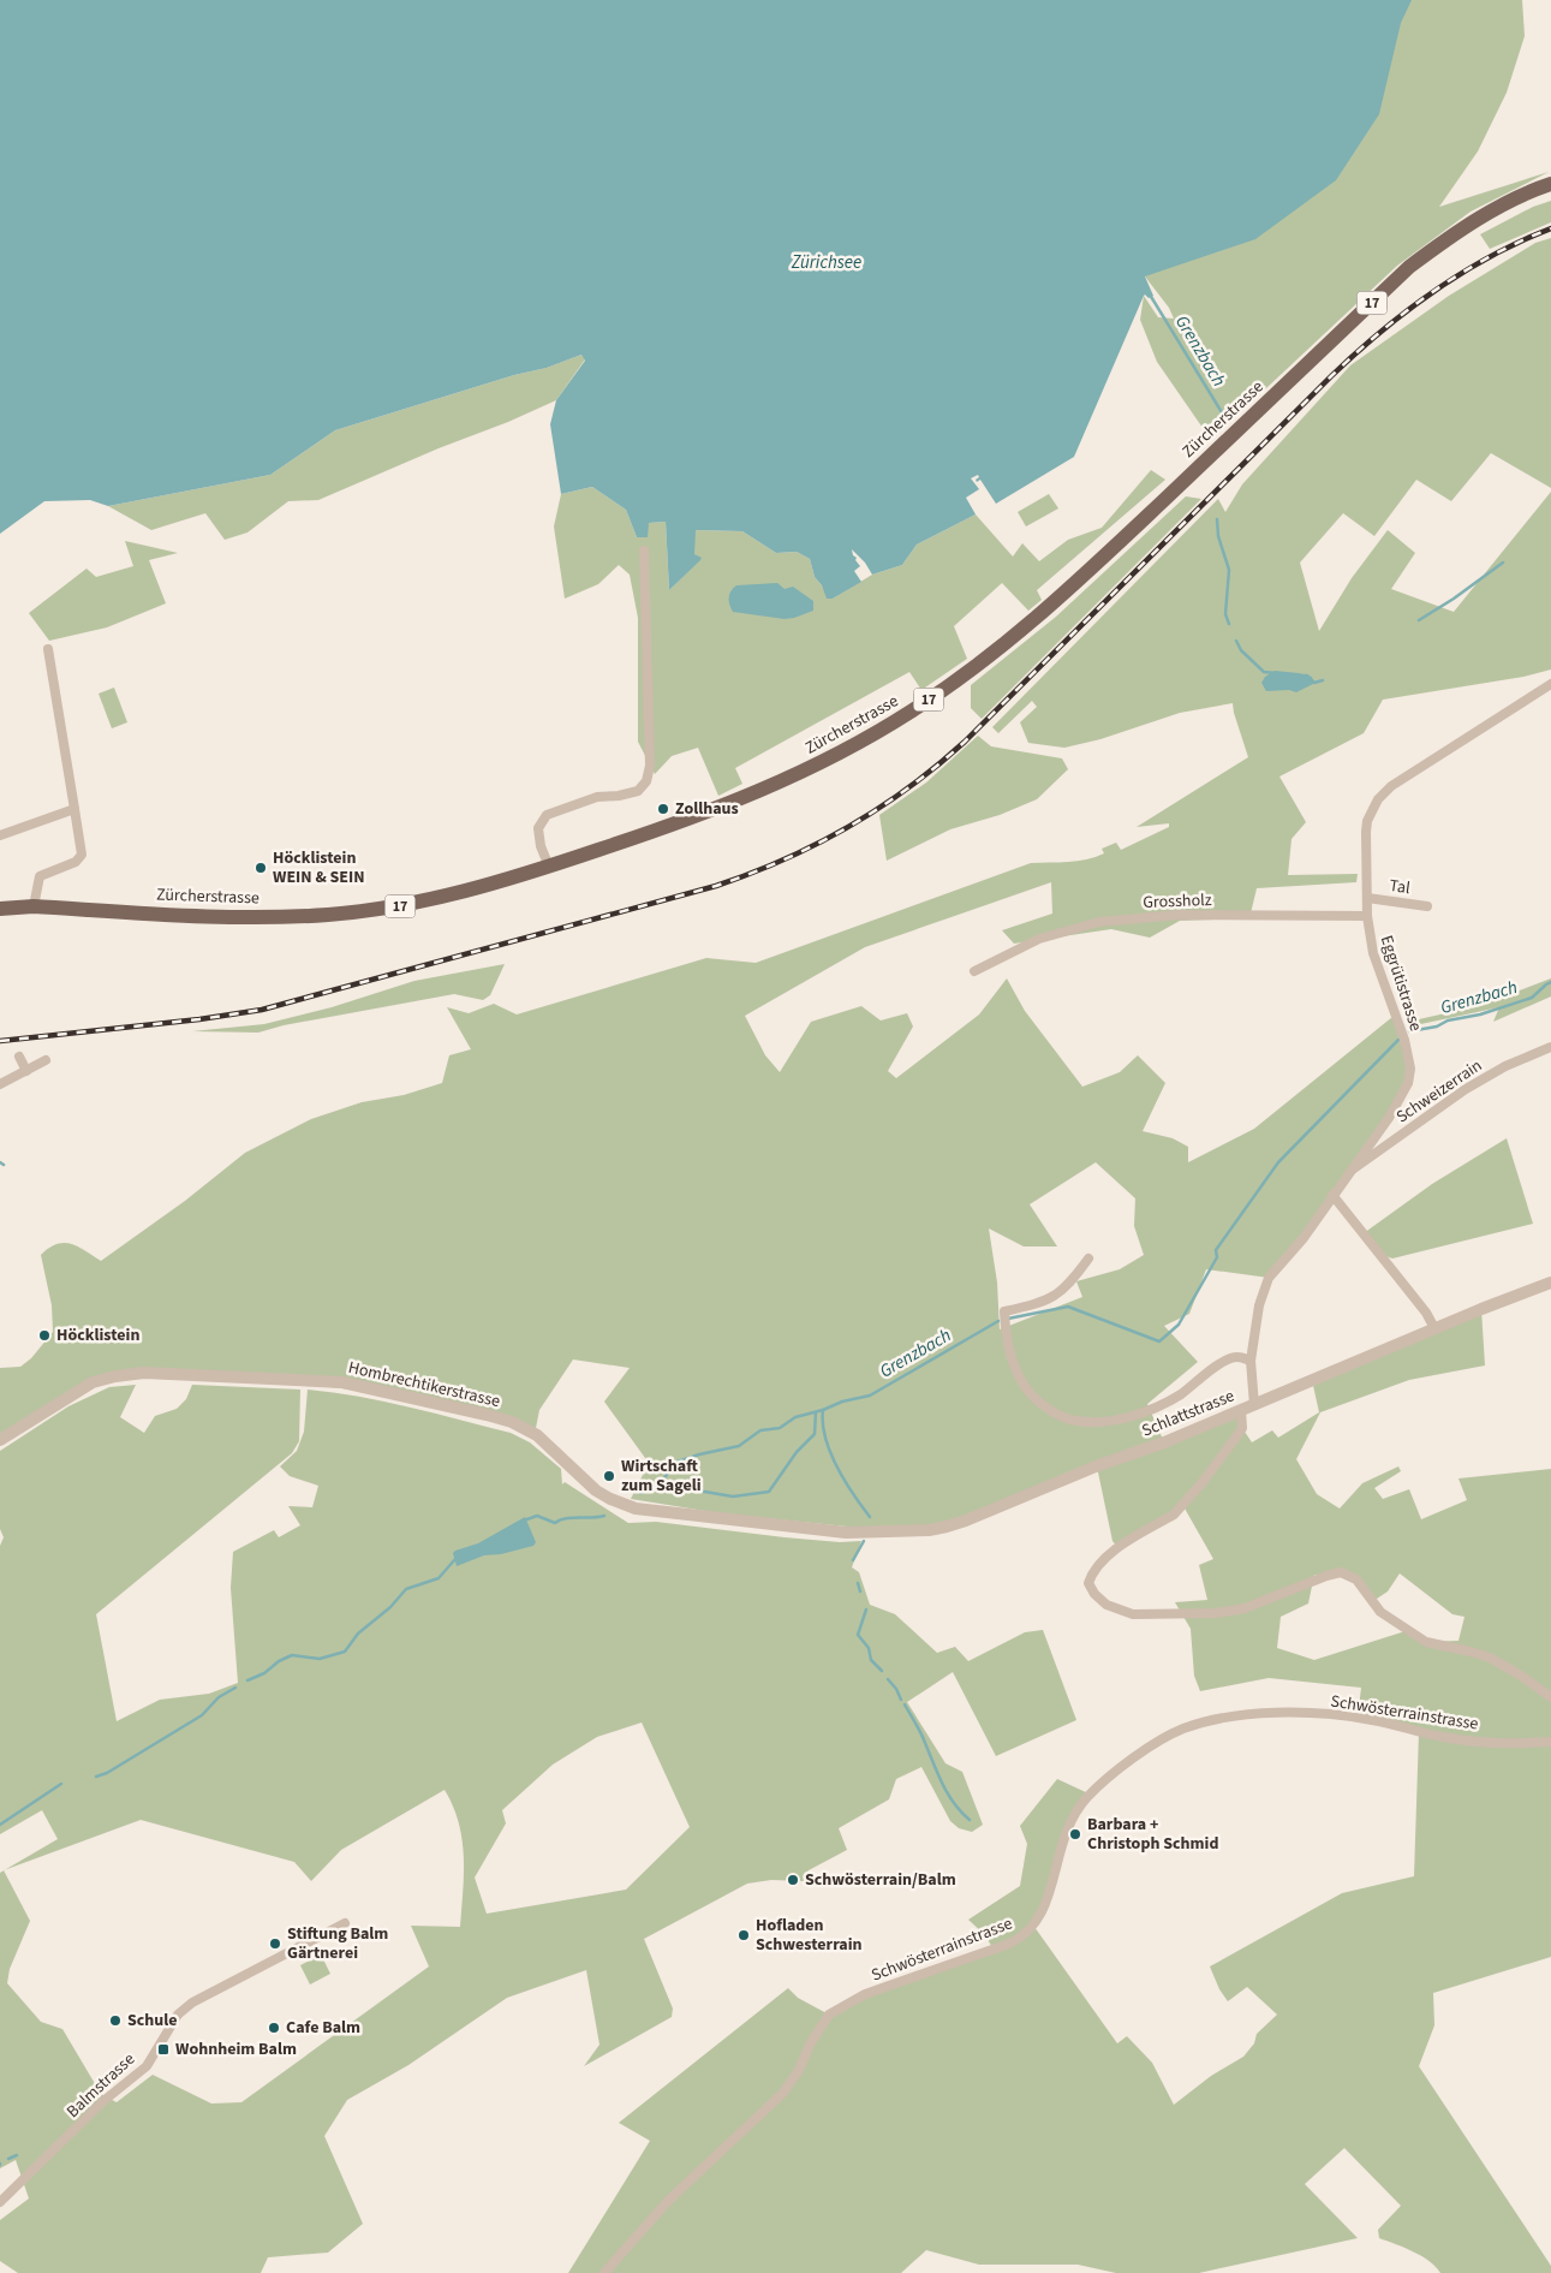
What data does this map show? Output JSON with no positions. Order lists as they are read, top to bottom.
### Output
{
  "streets": {
    "main road": ["17", "Zürcherstrasse"],
    "street": [
      "Tal",
      "Grossholz",
      "Eggrütistrasse",
      "Schweizerrain",
      "Hombrechtikerstrasse",
      "Schlattstrasse",
      "Schwösterrainstrasse",
      "Balmstrasse"
    ]
  },
  "crossings": [
    ["Tal", "Eggrütistrasse"],
    ["Grossholz", "Eggrütistrasse"],
    ["Eggrütistrasse", "Schweizerrain"],
    ["Eggrütistrasse", "Schlattstrasse"],
    ["Hombrechtikerstrasse", "Schlattstrasse"]
  ],
  "water": ["Zürichsee", "Grenzbach"],
  "places": {
    "other": [
      "Zollhaus",
      "Höcklistein WEIN & SEIN",
      "Höcklistein",
      "Wirtschaft zum Sageli",
      "Barbara + Christoph Schmid",
      "Schwösterrain/Balm",
      "Hofladen Schwesterrain",
      "Stiftung Balm Gärtnerei",
      "Schule",
      "Cafe Balm"
    ],
    "transit": ["Wohnheim Balm"]
  }
}
